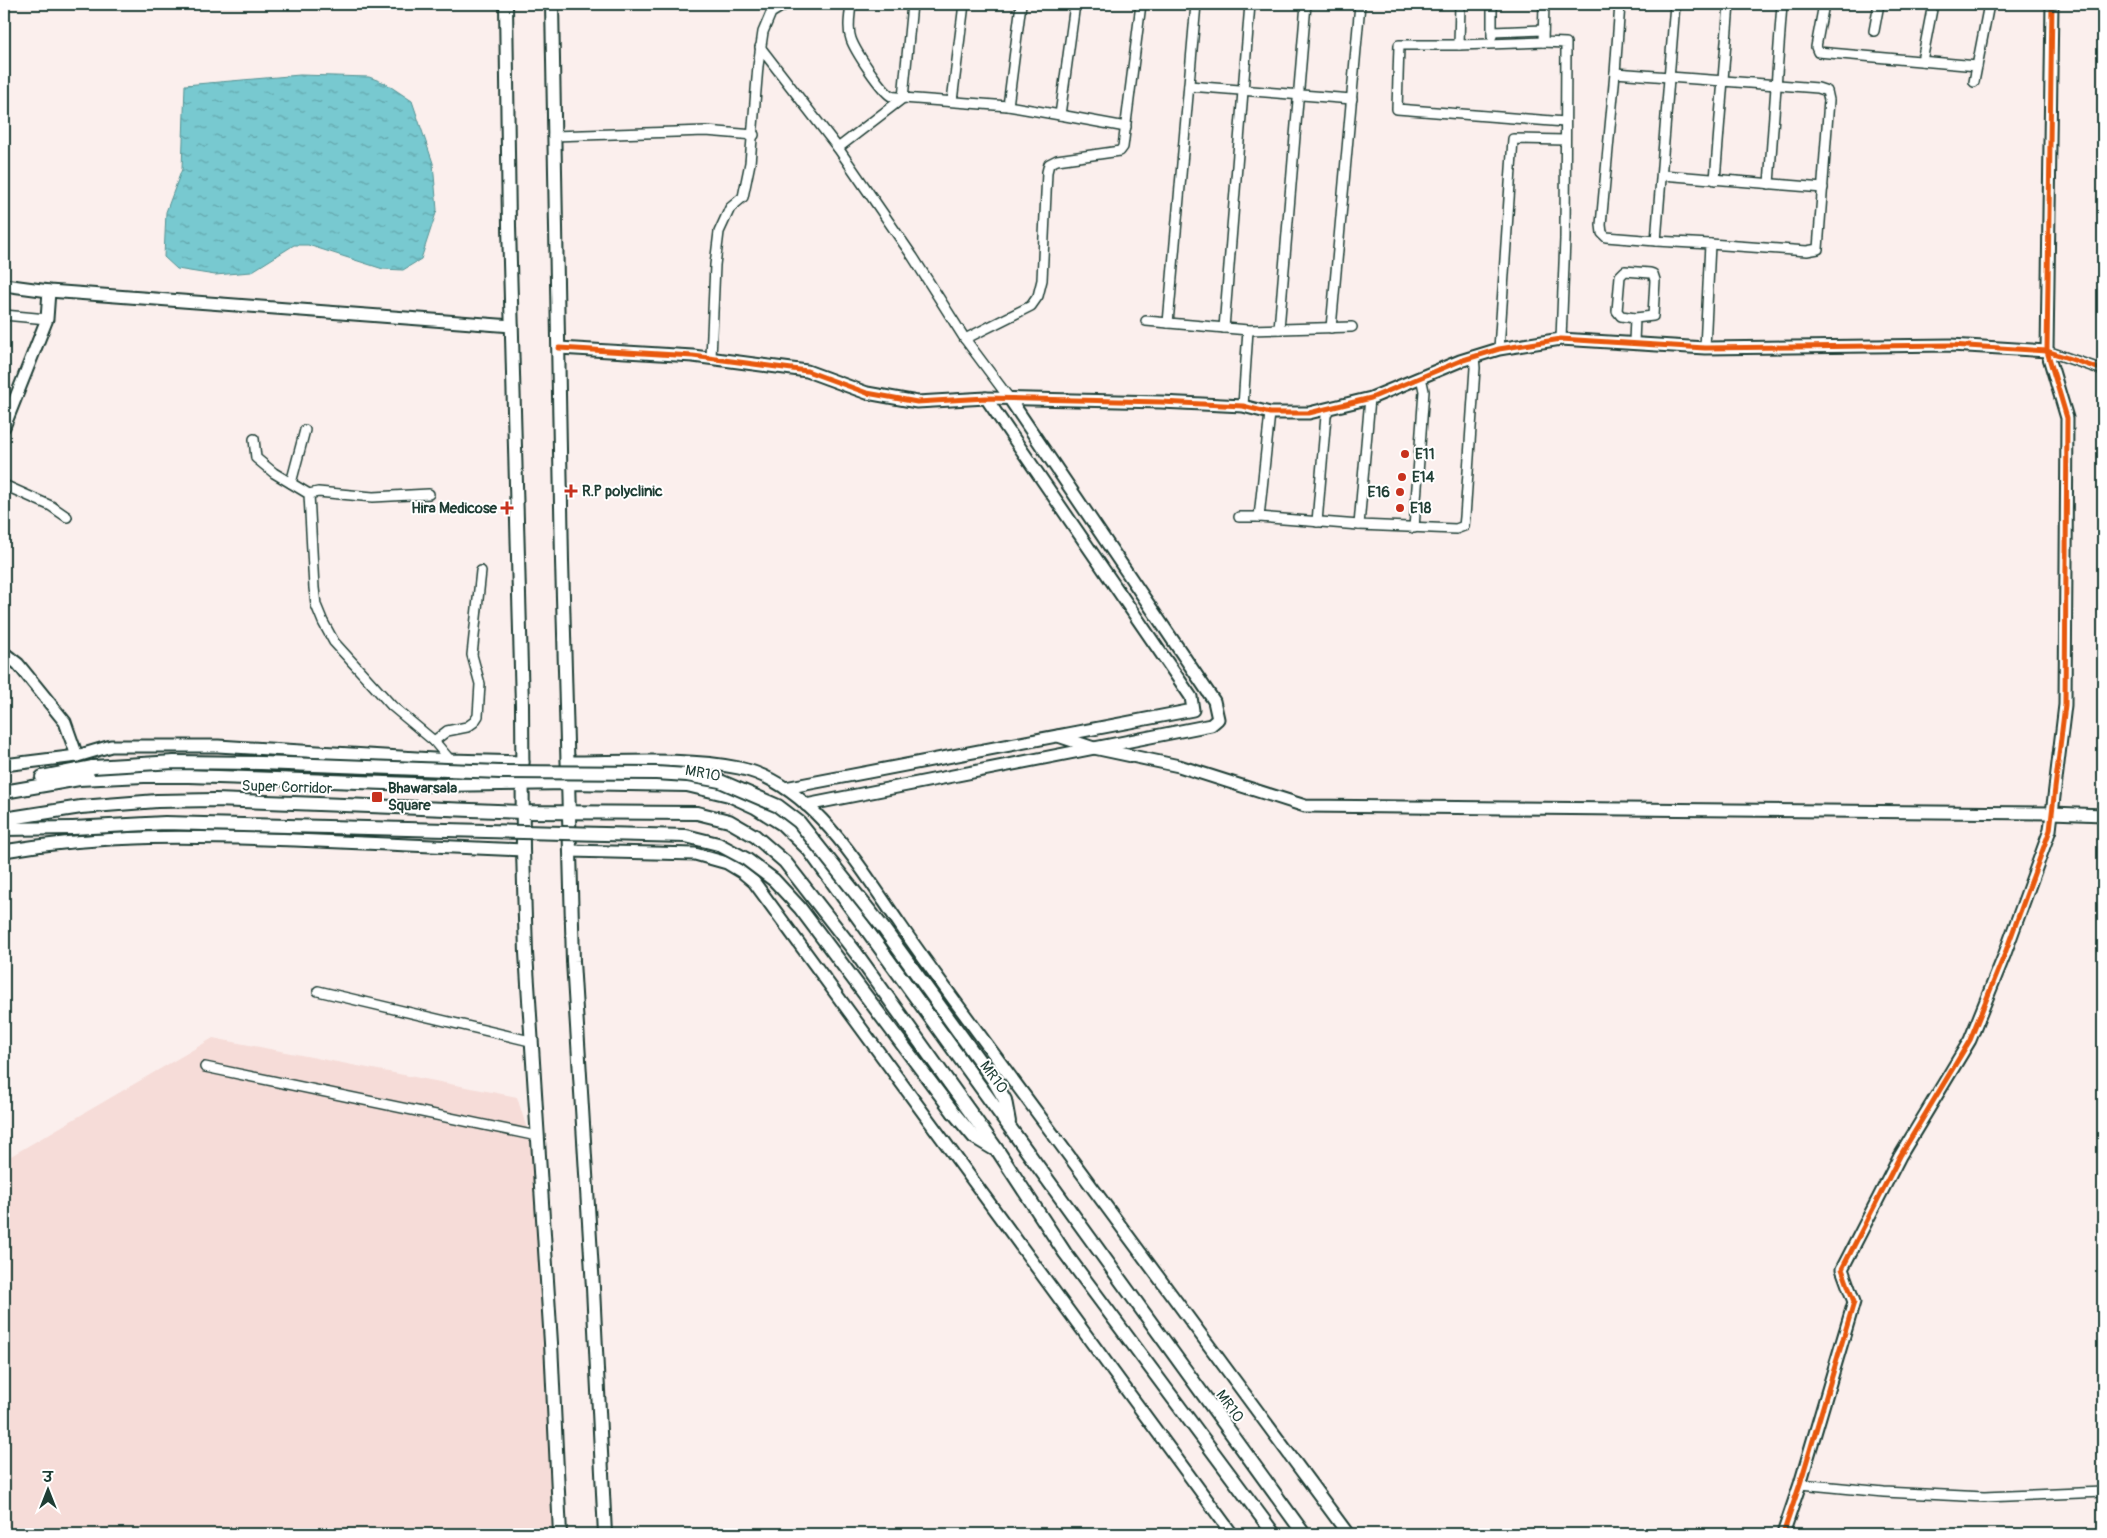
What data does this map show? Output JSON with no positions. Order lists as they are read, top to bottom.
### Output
{
  "streets": {
    "main road": ["MR10", "Super Corridor"]
  },
  "crossings": [
    ["MR10", "Super Corridor"]
  ],
  "places": {
    "other": [
      "E11",
      "E14",
      "E16",
      "E18"
    ],
    "health": ["R.P polyclinic", "Hira Medicose"],
    "transit": ["Bhawarsala Square"]
  },
  "north": "top"
}
